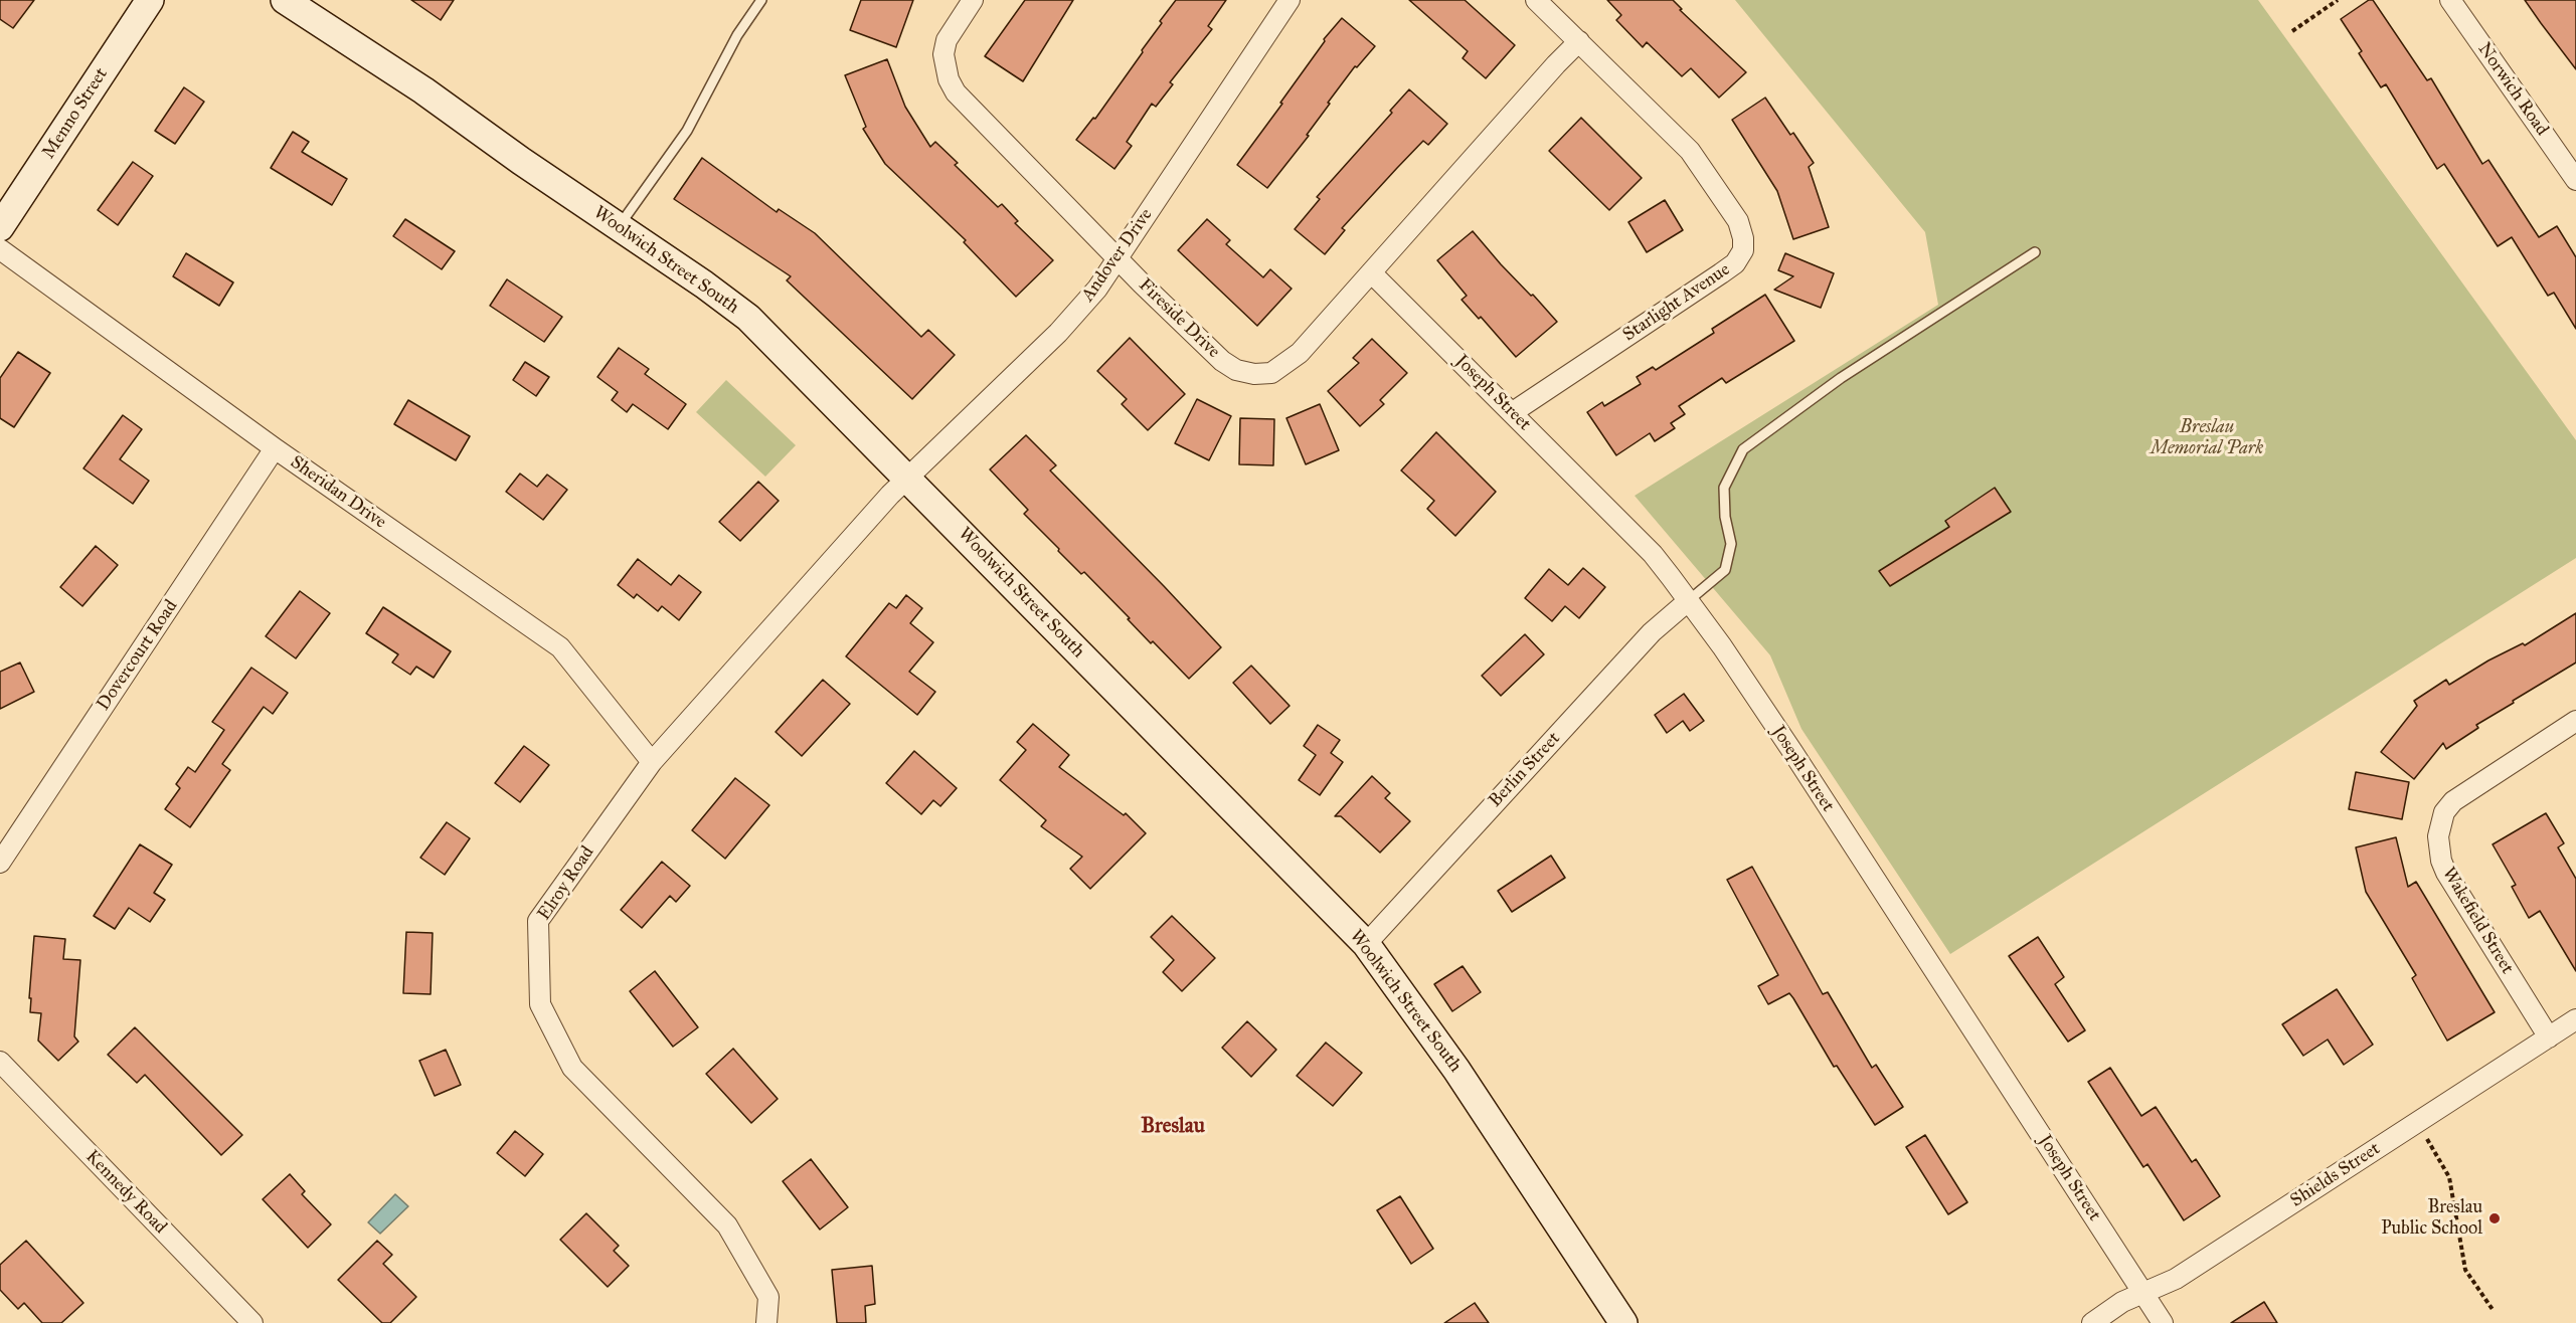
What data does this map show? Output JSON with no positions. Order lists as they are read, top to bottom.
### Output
{
  "streets": {
    "street": [
      "Norwich Road",
      "Menno Street",
      "Andover Drive",
      "Woolwich Street South",
      "Starlight Avenue",
      "Fireside Drive",
      "Joseph Street",
      "Sheridan Drive",
      "Dovercourt Road",
      "Berlin Street",
      "Elroy Road",
      "Wakefield Street",
      "Shields Street",
      "Kennedy Road"
    ]
  },
  "crossings": [
    ["Andover Drive", "Woolwich Street South"],
    ["Andover Drive", "Fireside Drive"],
    ["Andover Drive", "Elroy Road"],
    ["Woolwich Street South", "Berlin Street"],
    ["Woolwich Street South", "Elroy Road"],
    ["Starlight Avenue", "Fireside Drive"],
    ["Starlight Avenue", "Joseph Street"],
    ["Fireside Drive", "Joseph Street"],
    ["Joseph Street", "Berlin Street"],
    ["Joseph Street", "Shields Street"],
    ["Sheridan Drive", "Dovercourt Road"],
    ["Sheridan Drive", "Elroy Road"],
    ["Wakefield Street", "Shields Street"]
  ],
  "districts": ["Breslau"],
  "parks": ["Breslau Memorial Park"],
  "places": ["Breslau Public School"]
}
